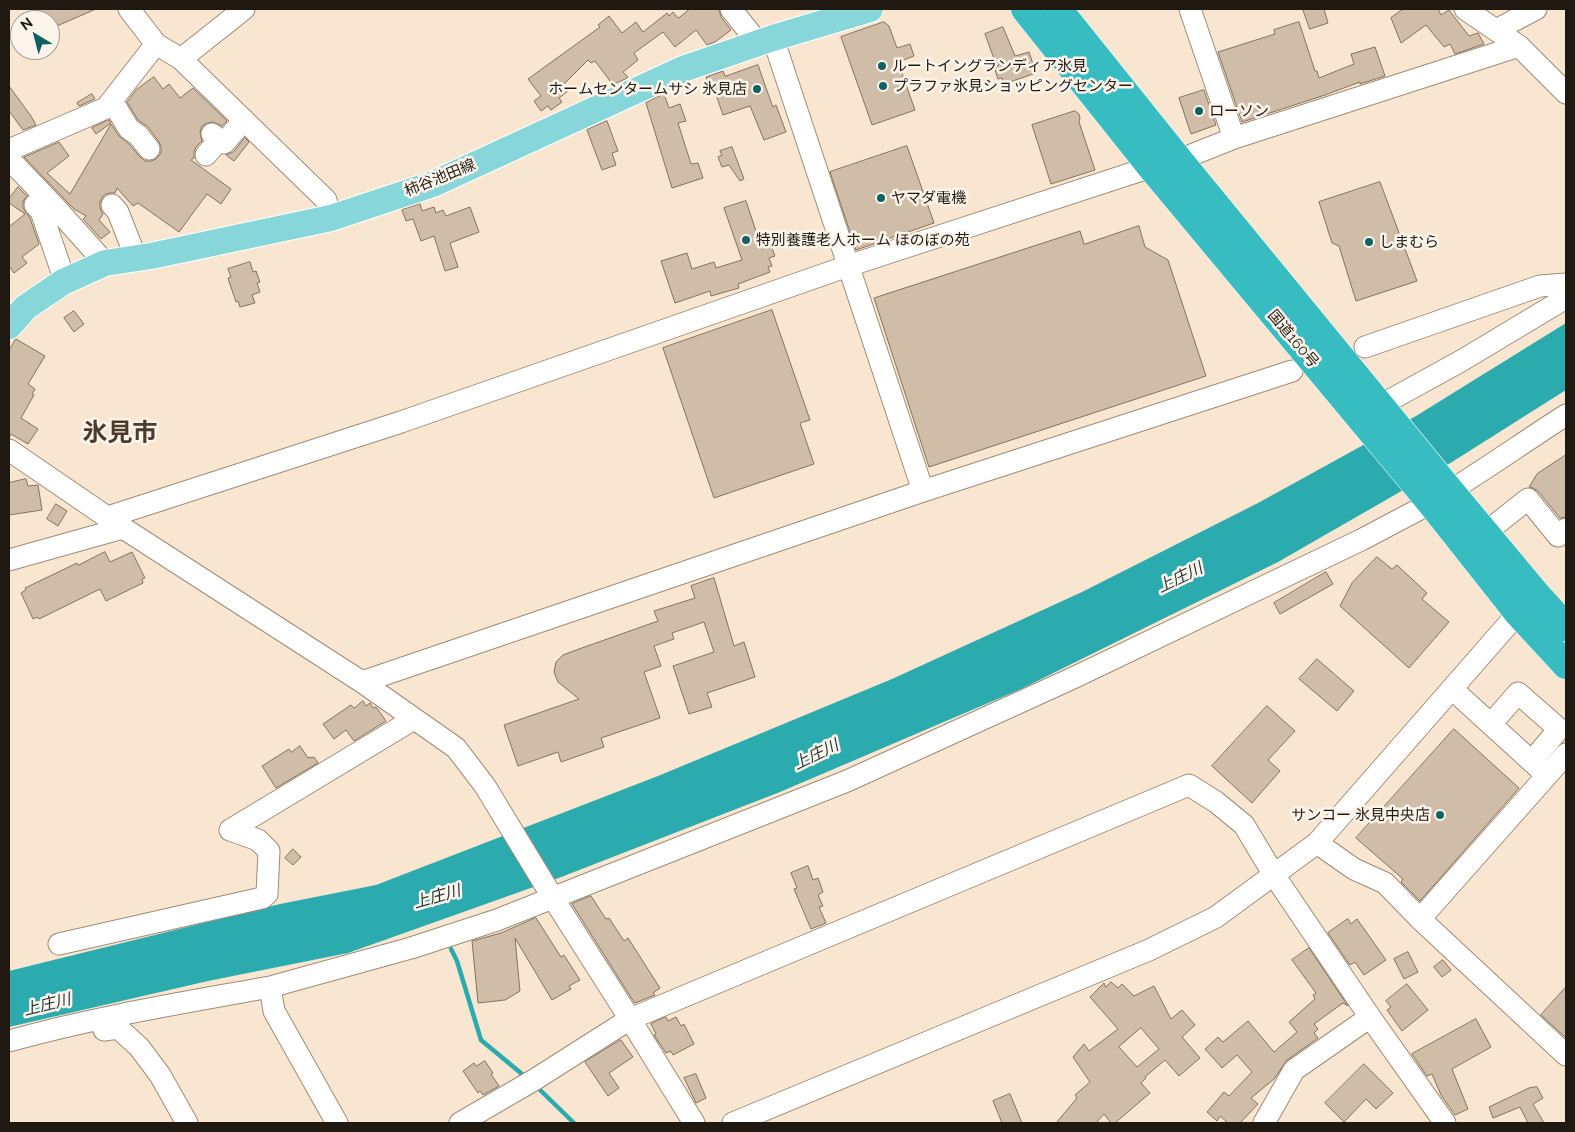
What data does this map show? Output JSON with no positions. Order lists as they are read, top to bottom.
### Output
{
  "streets": {
    "highway": ["国道160号"],
    "main road": ["柿谷池田線"]
  },
  "districts": ["氷見市"],
  "water": ["上庄川"],
  "places": [
    "ルートイングランディア氷見",
    "プラファ氷見ショッピングセンター",
    "ホームセンタームサシ 氷見店",
    "ローソン",
    "ヤマダ電機",
    "特別養護老人ホーム ほのぼの苑",
    "しまむら",
    "サンコー 氷見中央店"
  ],
  "north": "top left"
}
